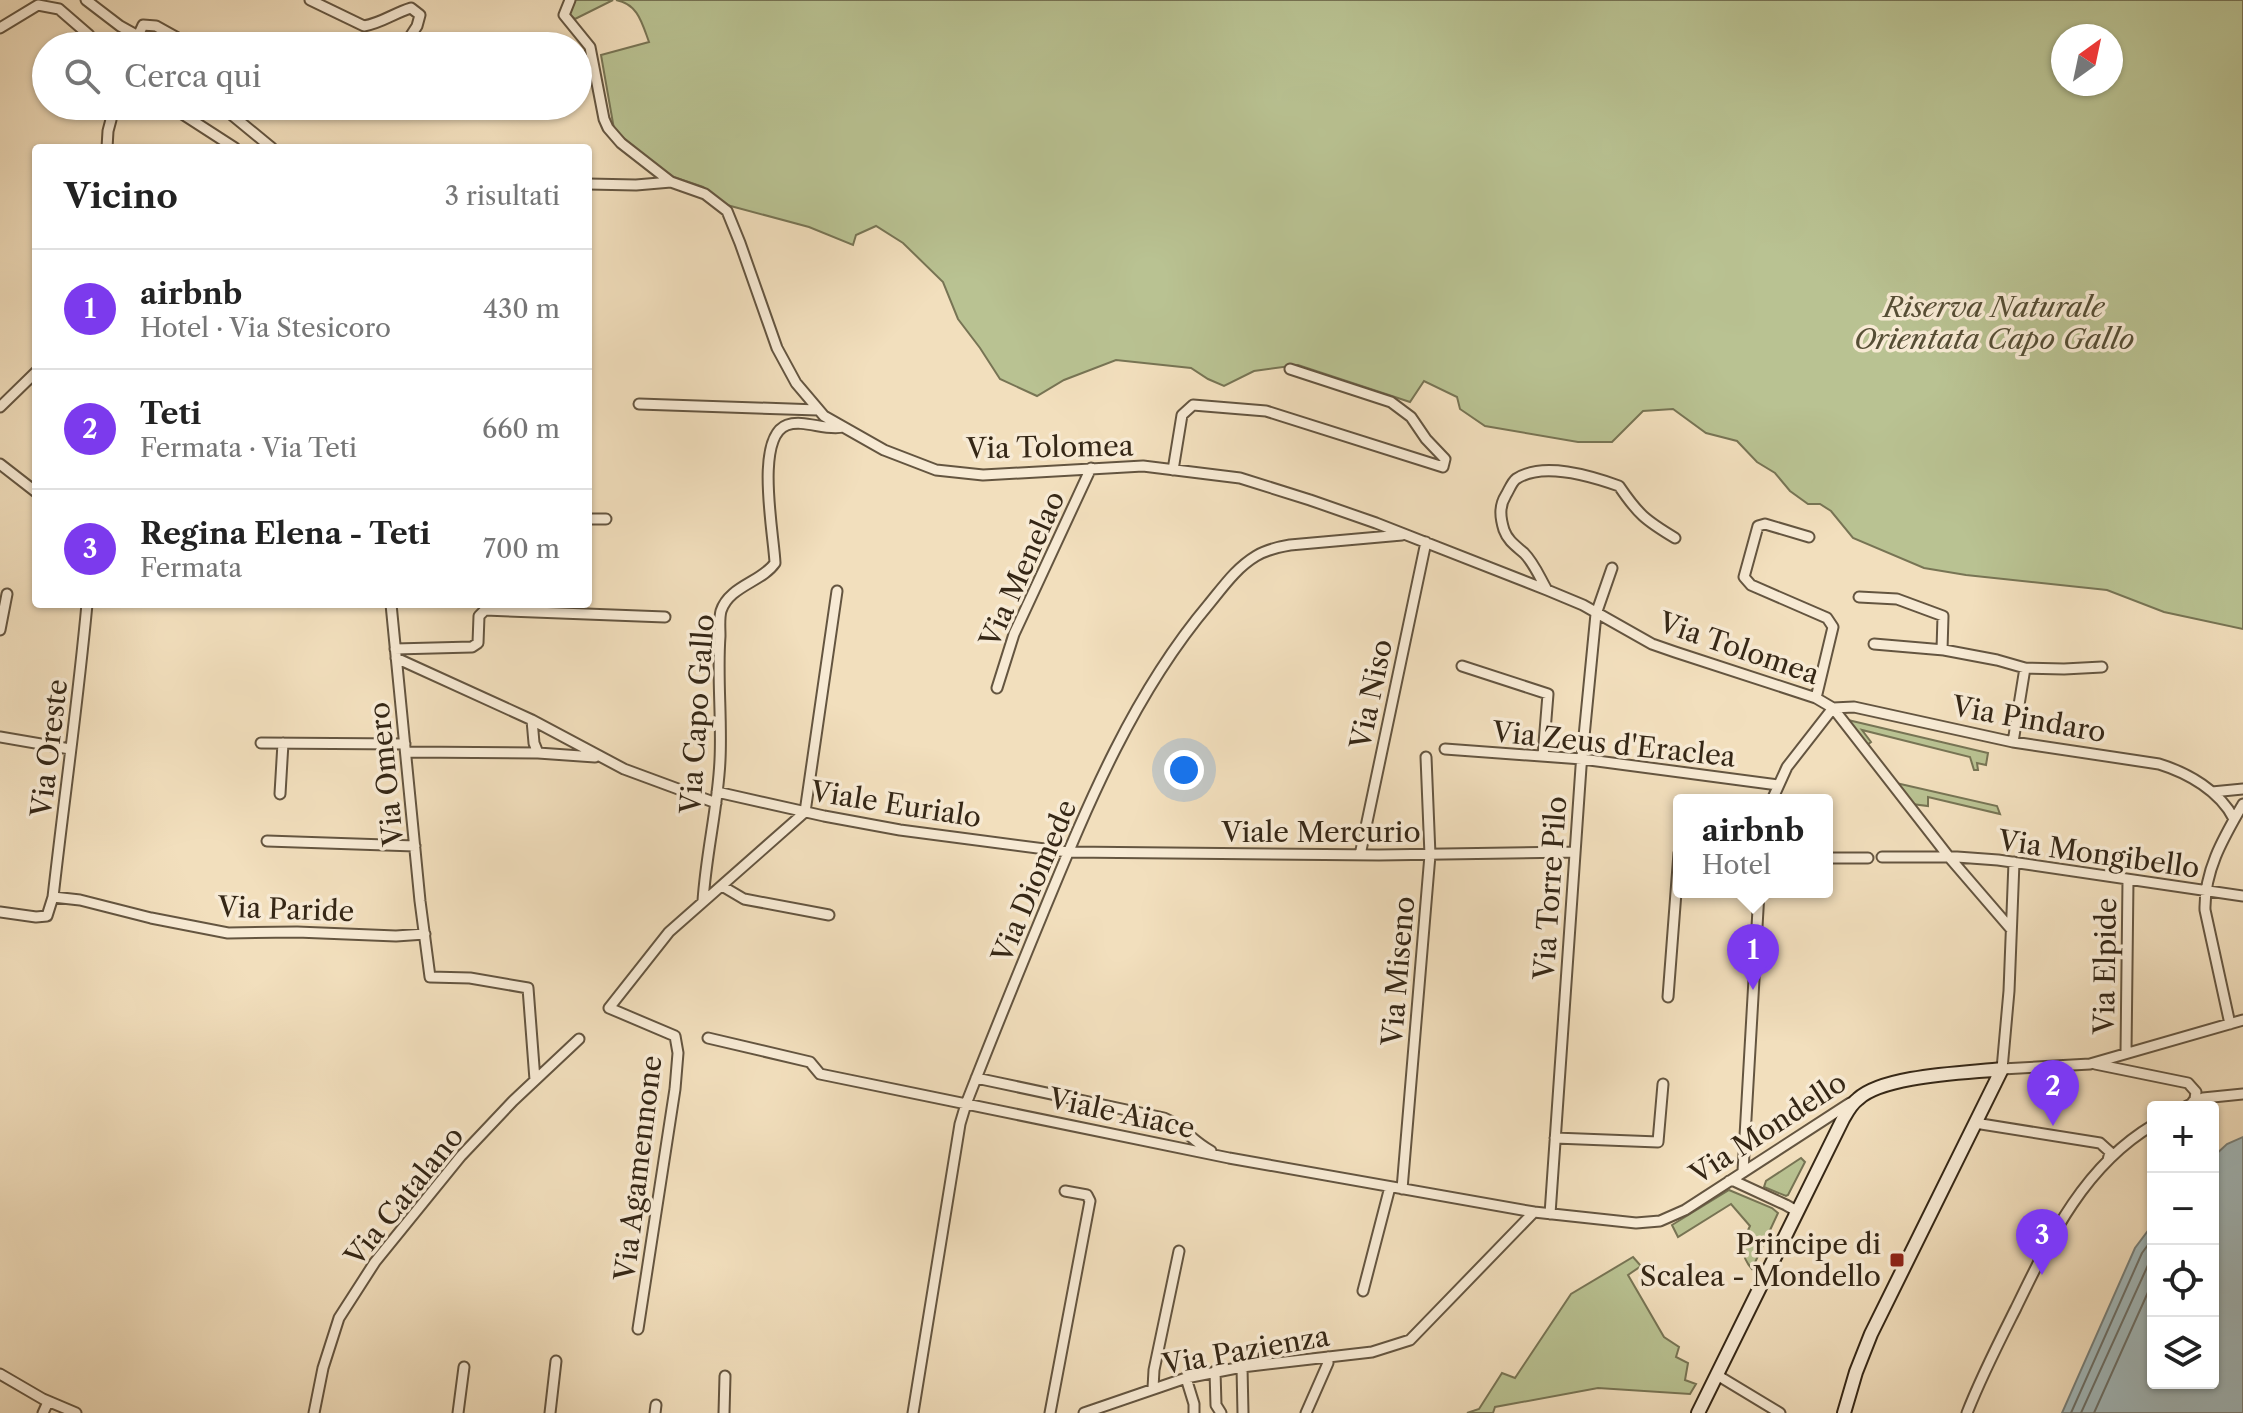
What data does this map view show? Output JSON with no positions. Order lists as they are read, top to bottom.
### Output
{
  "streets": {
    "main road": ["Via Mondello"],
    "street": [
      "Via Tolomea",
      "Via Menelao",
      "Via Niso",
      "Via Capo Gallo",
      "Via Pindaro",
      "Via Zeus d'Eraclea",
      "Via Oreste",
      "Via Omero",
      "Viale Eurialo",
      "Viale Mercurio",
      "Via Mongibello",
      "Via Diomede",
      "Via Torre Pilo",
      "Via Paride",
      "Via Elpide",
      "Via Miseno",
      "Viale Aiace",
      "Via Agamennone",
      "Via Catalano",
      "Via Pazienza"
    ]
  },
  "crossings": [
    ["Via Tolomea", "Via Menelao"],
    ["Via Tolomea", "Via Niso"],
    ["Via Tolomea", "Via Capo Gallo"],
    ["Via Tolomea", "Via Pindaro"],
    ["Via Tolomea", "Via Mongibello"],
    ["Via Tolomea", "Via Diomede"],
    ["Via Tolomea", "Via Torre Pilo"],
    ["Via Niso", "Viale Mercurio"],
    ["Via Capo Gallo", "Viale Eurialo"],
    ["Via Capo Gallo", "Via Agamennone"],
    ["Via Zeus d'Eraclea", "Via Torre Pilo"],
    ["Via Oreste", "Via Paride"],
    ["Via Omero", "Via Paride"],
    ["Via Omero", "Via Catalano"],
    ["Viale Eurialo", "Viale Mercurio"],
    ["Viale Eurialo", "Via Diomede"],
    ["Viale Mercurio", "Via Diomede"],
    ["Viale Mercurio", "Via Torre Pilo"],
    ["Viale Mercurio", "Via Miseno"],
    ["Via Mongibello", "Via Elpide"],
    ["Via Diomede", "Viale Aiace"],
    ["Via Torre Pilo", "Via Mondello"],
    ["Via Elpide", "Via Mondello"],
    ["Via Miseno", "Viale Aiace"],
    ["Viale Aiace", "Via Mondello"],
    ["Viale Aiace", "Via Pazienza"],
    ["Via Mondello", "Via Pazienza"]
  ],
  "parks": ["Riserva Naturale Orientata Capo Gallo"],
  "places": {
    "transit": ["Principe di Scalea - Mondello"]
  },
  "north": "top right",
  "page": {
    "search": "Cerca qui",
    "heading": ["Vicino", "3 risultati"],
    "list": [
      {
        "mark": "1",
        "name": "airbnb",
        "note": "Hotel · Via Stesicoro",
        "value": "430 m"
      },
      {
        "mark": "2",
        "name": "Teti",
        "note": "Fermata · Via Teti",
        "value": "660 m"
      },
      {
        "mark": "3",
        "name": "Regina Elena - Teti",
        "note": "Fermata",
        "value": "700 m"
      }
    ],
    "popup": ["airbnb", "Hotel"],
    "pins": ["1", "2", "3"],
    "map_buttons": ["+", "−"]
  }
}
